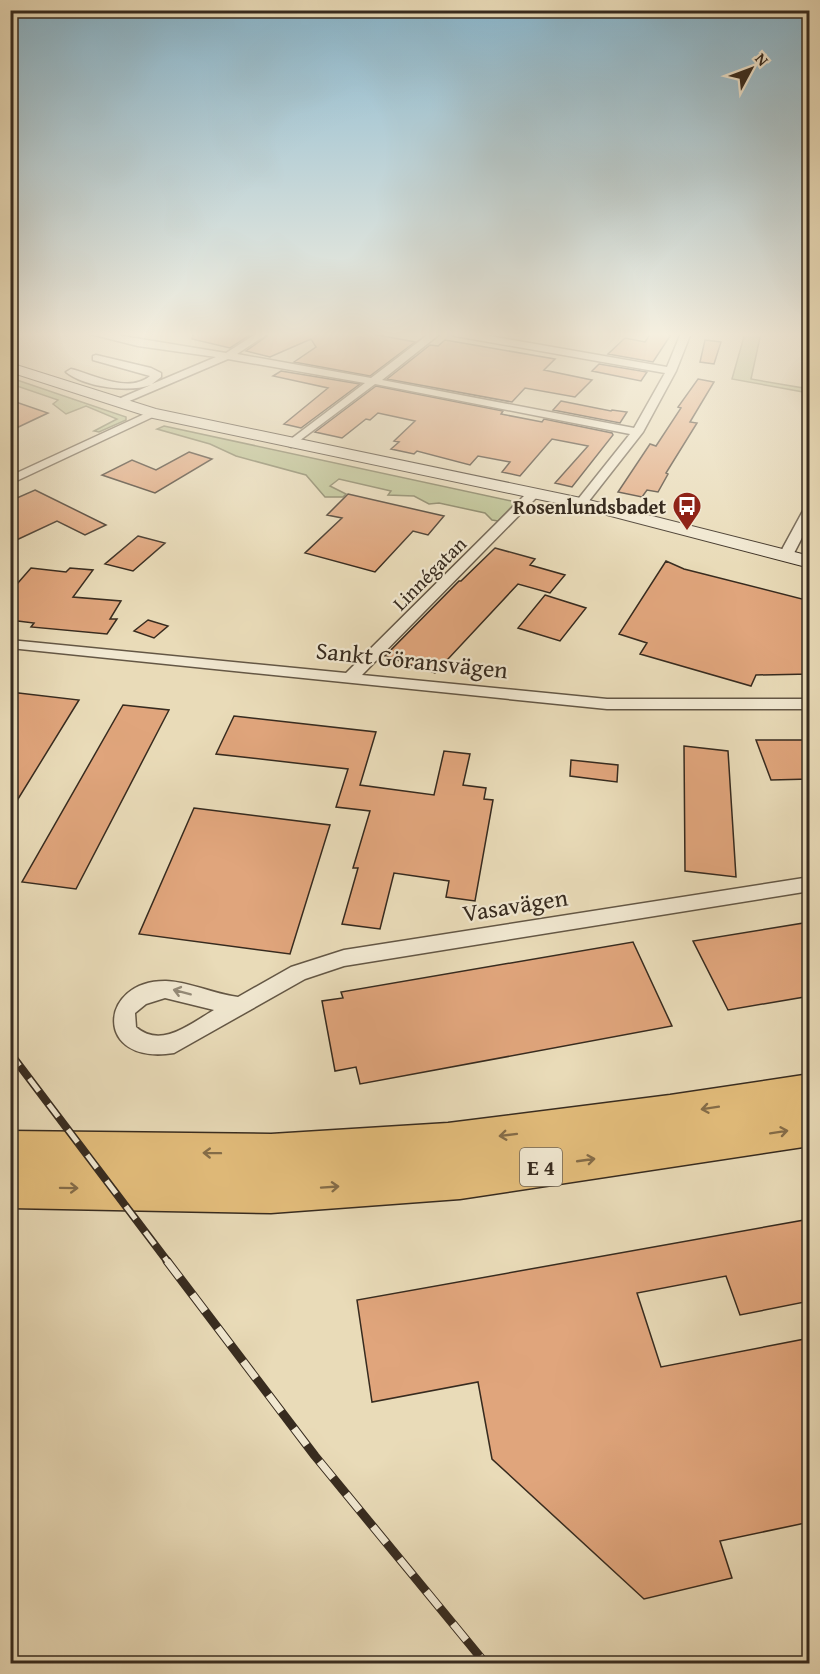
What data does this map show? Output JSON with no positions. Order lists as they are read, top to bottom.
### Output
{
  "streets": {
    "highway": ["E 4"],
    "street": ["Linnégatan", "Sankt Göransvägen", "Vasavägen"]
  },
  "crossings": [
    ["Linnégatan", "Sankt Göransvägen"]
  ],
  "places": {
    "bus stop": ["Rosenlundsbadet"]
  },
  "north": "top right"
}
